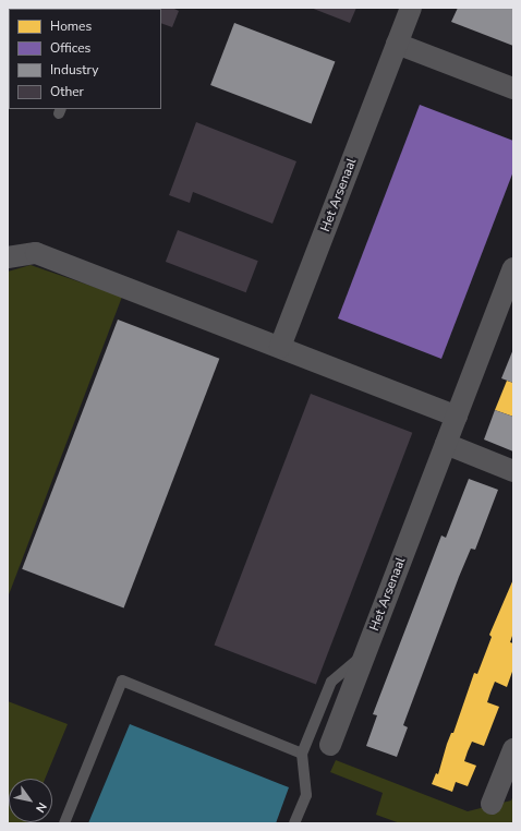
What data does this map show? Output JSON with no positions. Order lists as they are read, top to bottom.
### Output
{
  "streets": {
    "street": ["Het Arsenaal"]
  },
  "legend": [
    "Homes",
    "Offices",
    "Industry",
    "Other"
  ],
  "north": "bottom right"
}
